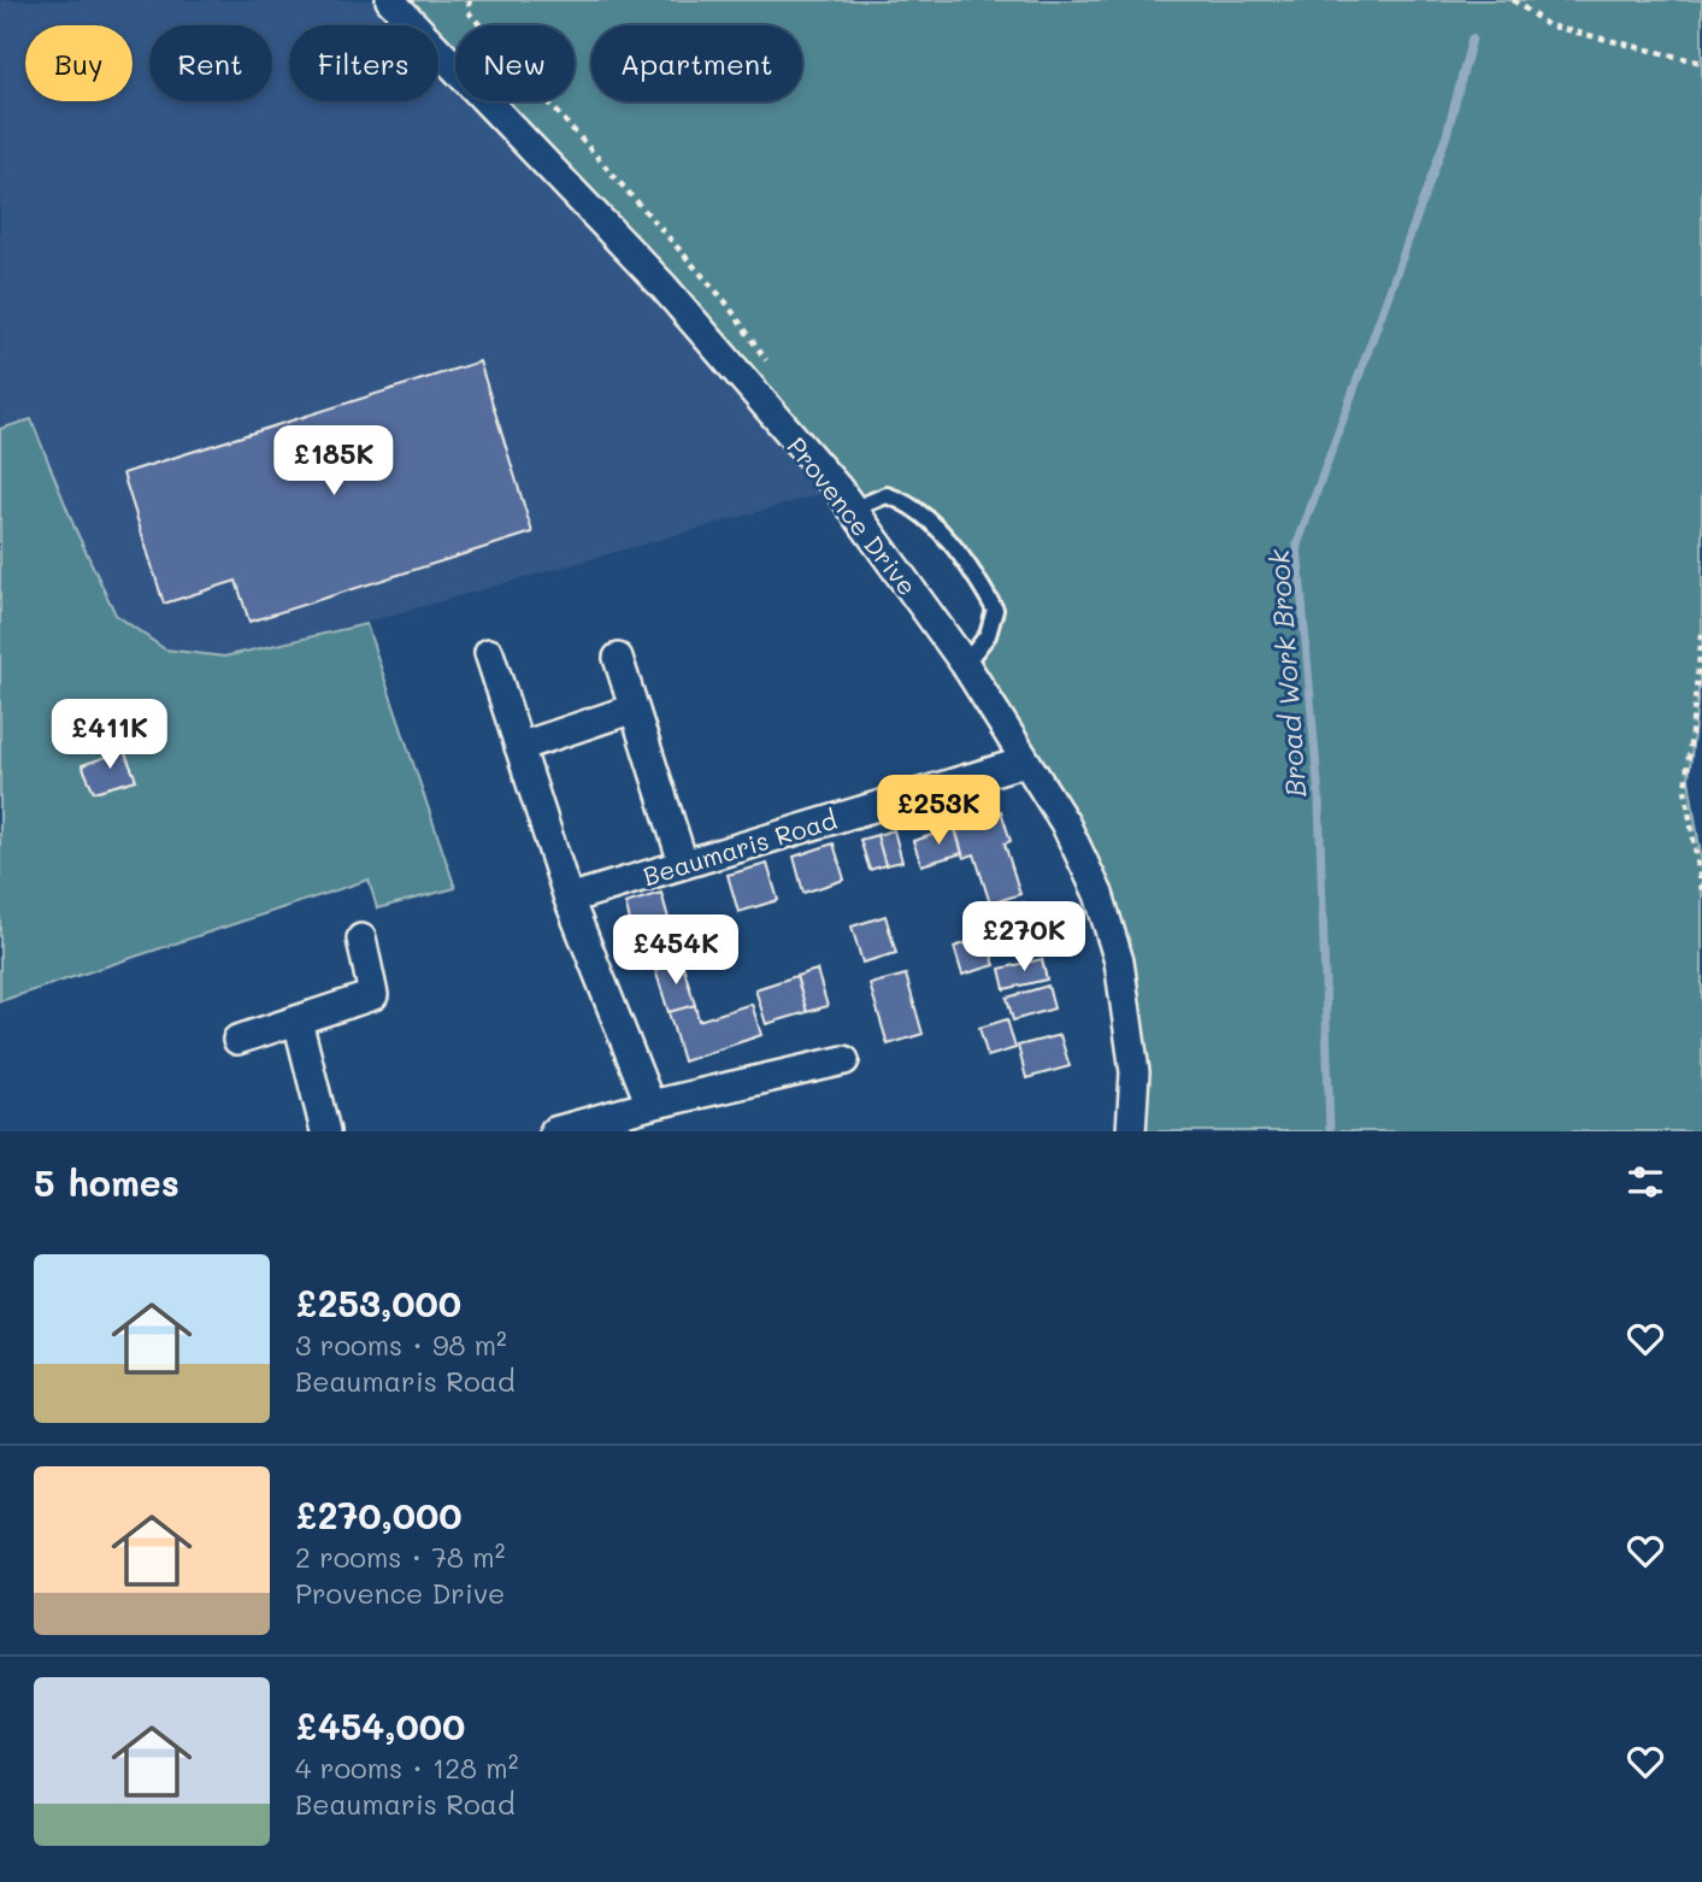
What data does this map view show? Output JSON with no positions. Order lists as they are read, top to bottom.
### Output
{
  "streets": {
    "street": ["Provence Drive", "Beaumaris Road"]
  },
  "crossings": [
    ["Provence Drive", "Beaumaris Road"]
  ],
  "water": ["Broad Work Brook"],
  "page": {
    "chip": [
      "Buy",
      "Rent",
      "Filters",
      "New",
      "Apartment"
    ],
    "price": [
      "£185K",
      "£411K",
      "£253K",
      "£270K",
      "£454K"
    ],
    "heading": "5 homes",
    "list": [
      {
        "name": "£253,000",
        "note": "3 rooms · 98 m² · Beaumaris Road"
      },
      {
        "name": "£270,000",
        "note": "2 rooms · 78 m² · Provence Drive"
      },
      {
        "name": "£454,000",
        "note": "4 rooms · 128 m² · Beaumaris Road"
      }
    ]
  }
}
